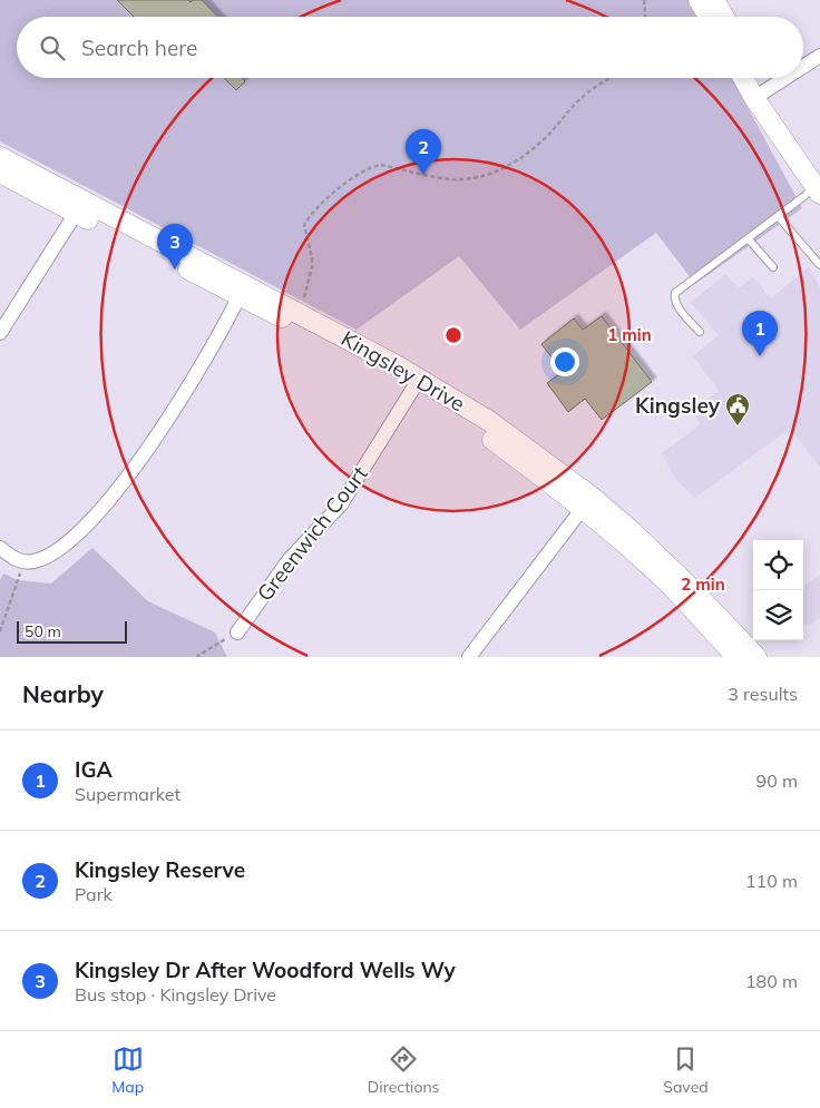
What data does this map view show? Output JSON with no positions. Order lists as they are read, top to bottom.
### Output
{
  "streets": {
    "main road": ["Kingsley Drive"],
    "street": ["Greenwich Court"]
  },
  "crossings": [
    ["Kingsley Drive", "Greenwich Court"]
  ],
  "places": {
    "public building": ["Kingsley"]
  },
  "scale_bar": "50 m",
  "page": {
    "search": "Search here",
    "pins": ["2", "3", "1"],
    "scale": "50 m",
    "heading": ["Nearby", "3 results"],
    "list": [
      {
        "mark": "1",
        "name": "IGA",
        "note": "Supermarket",
        "value": "90 m"
      },
      {
        "mark": "2",
        "name": "Kingsley Reserve",
        "note": "Park",
        "value": "110 m"
      },
      {
        "mark": "3",
        "name": "Kingsley Dr After Woodford Wells Wy",
        "note": "Bus stop · Kingsley Drive",
        "value": "180 m"
      }
    ],
    "nav": ["Map", "Directions", "Saved"]
  },
  "rings": ["1 min", "2 min"]
}
